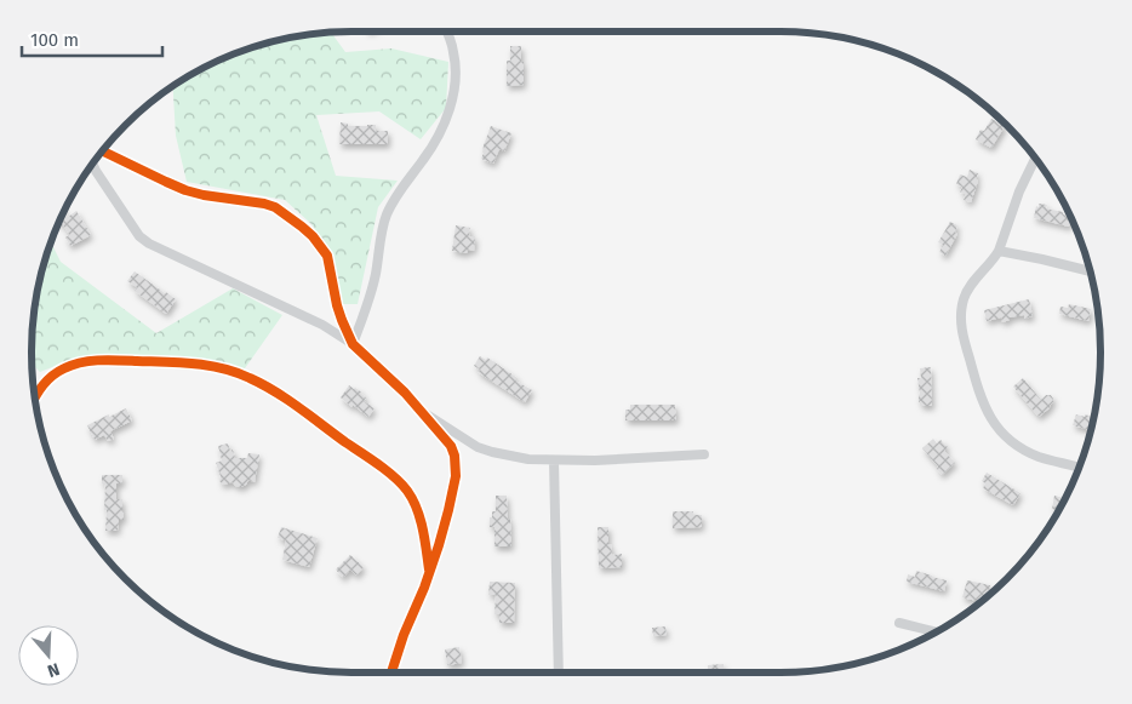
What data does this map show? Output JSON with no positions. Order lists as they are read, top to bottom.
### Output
{
  "scale_bar": "100 m",
  "north": "bottom"
}
